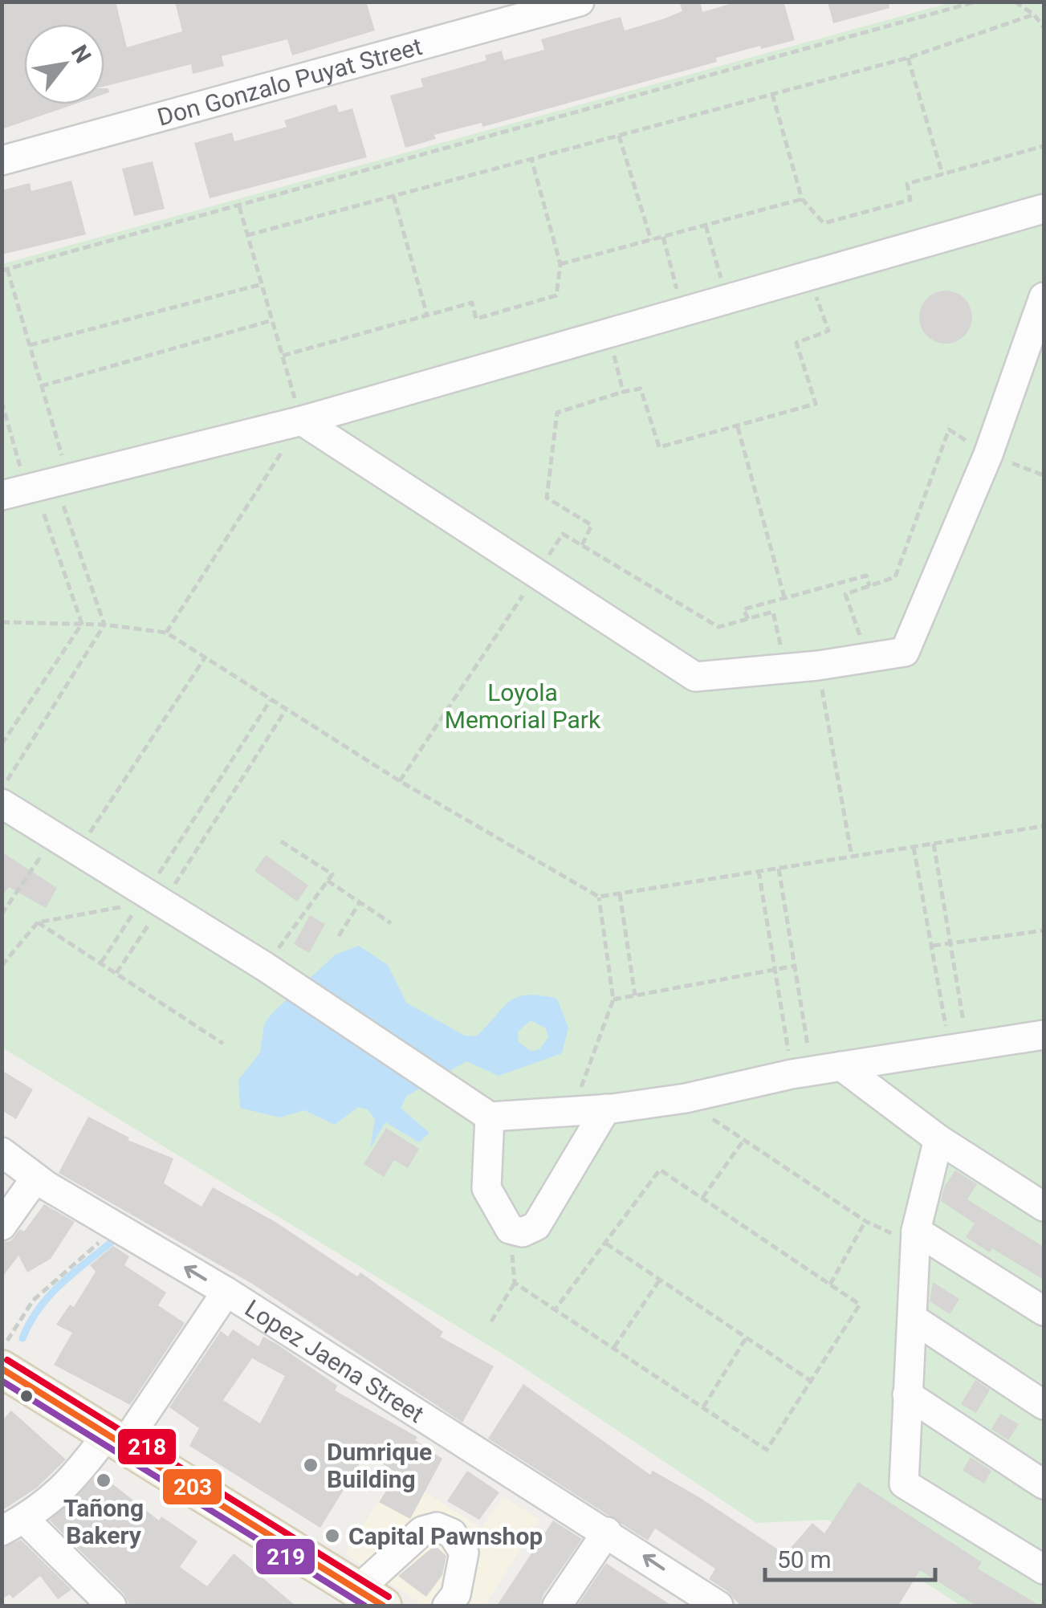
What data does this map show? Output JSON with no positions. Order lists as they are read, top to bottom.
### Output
{
  "streets": {
    "street": ["Don Gonzalo Puyat Street", "Lopez Jaena Street"]
  },
  "parks": ["Loyola Memorial Park"],
  "places": ["Dumrique Building", "Tañong Bakery", "Capital Pawnshop"],
  "lines": ["transit line 218", "transit line 203", "transit line 219"],
  "scale_bar": "50 m",
  "north": "top right"
}
